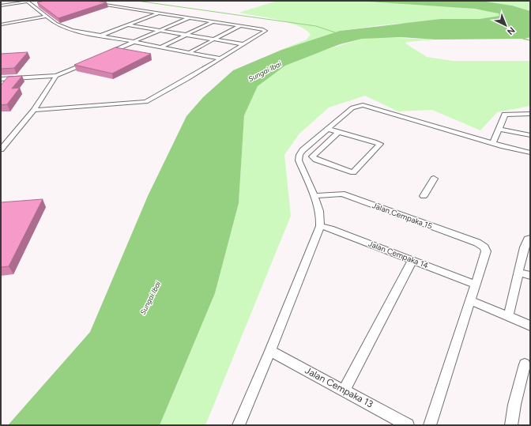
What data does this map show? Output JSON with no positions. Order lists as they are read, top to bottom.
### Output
{
  "streets": {
    "street": ["Jalan Cempaka 15", "Jalan Cempaka 14", "Jalan Cempaka 13"]
  },
  "crossings": [
    ["Jalan Cempaka 15", "Jalan Cempaka 14"]
  ],
  "water": ["Sungai Ibai"],
  "north": "bottom right"
}
